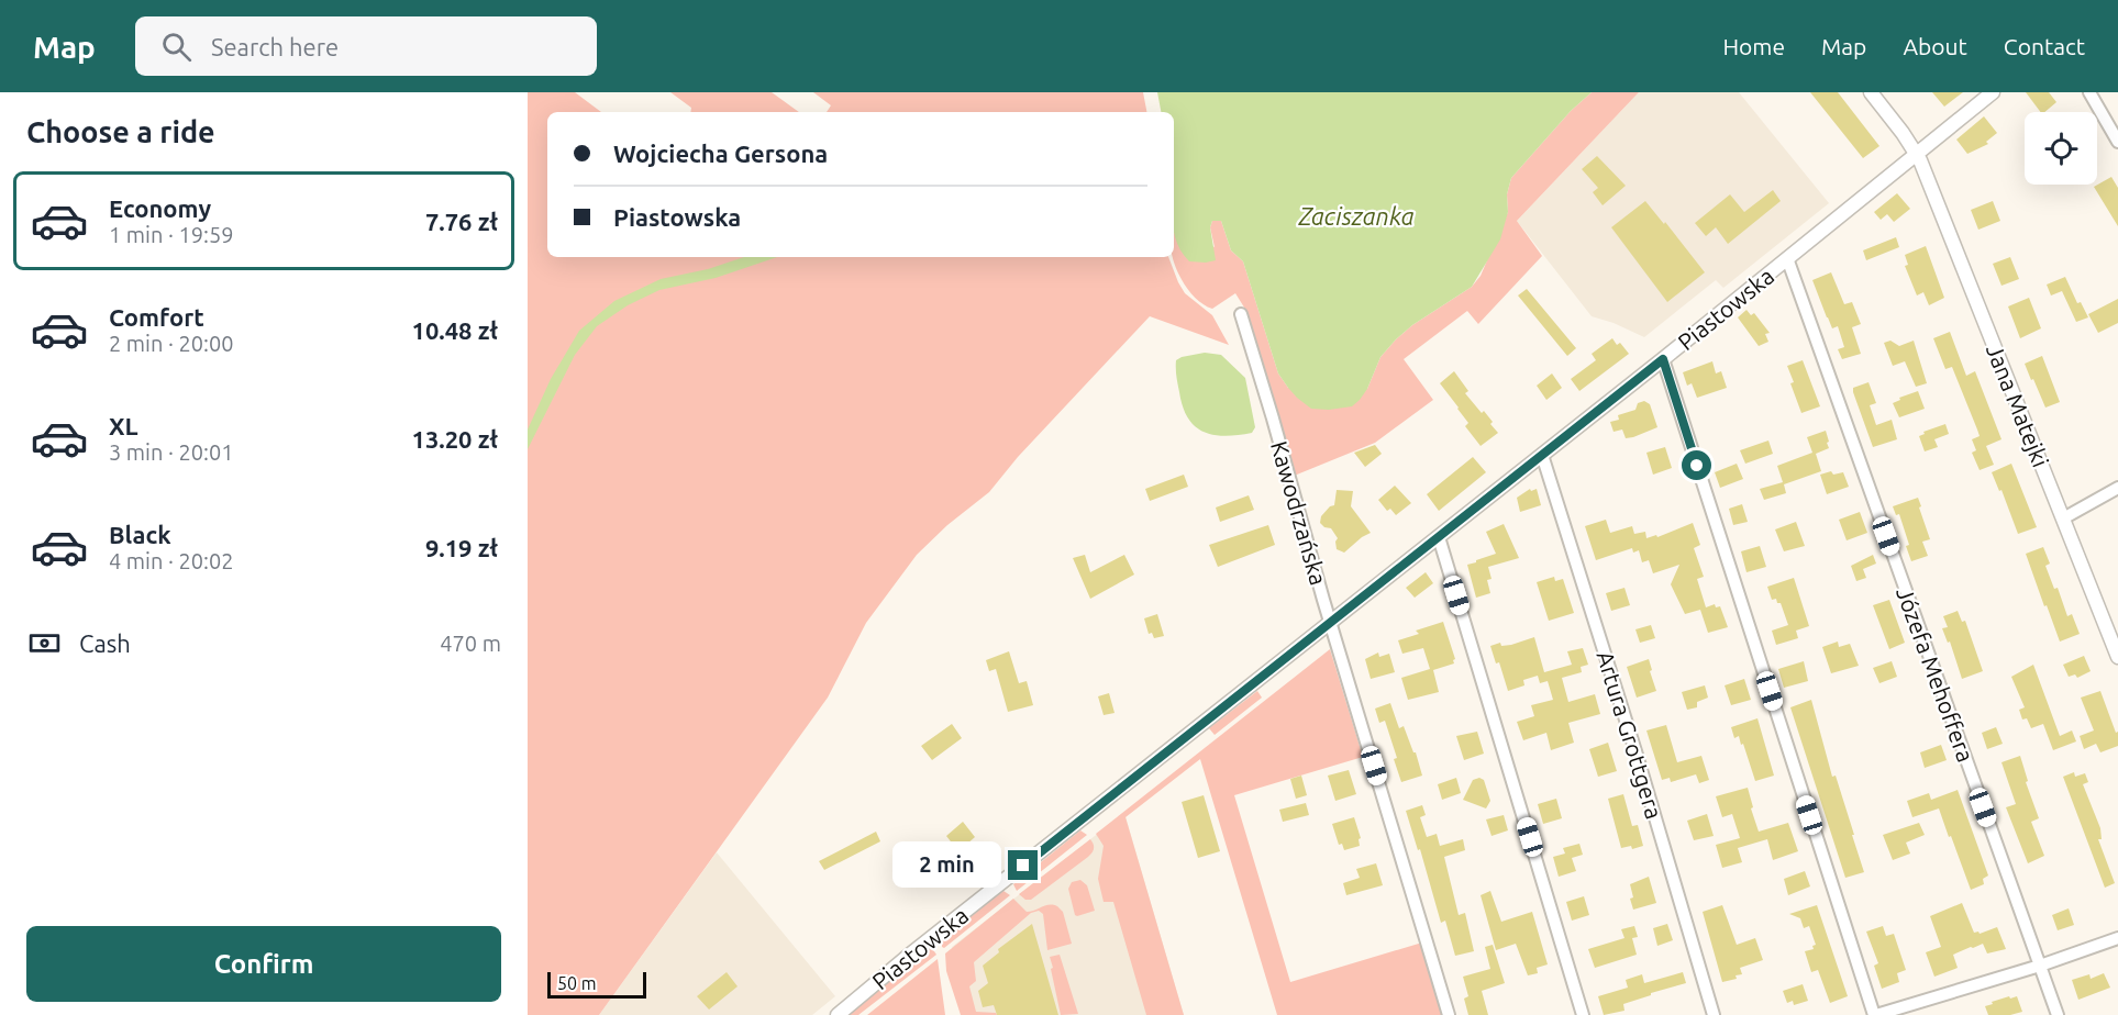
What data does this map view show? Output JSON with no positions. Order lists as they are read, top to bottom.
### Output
{
  "streets": {
    "street": [
      "Piastowska",
      "Jana Matejki",
      "Kawodrzańska",
      "Józefa Mehoffera",
      "Artura Grottgera"
    ]
  },
  "crossings": [
    ["Piastowska", "Jana Matejki"],
    ["Piastowska", "Kawodrzańska"],
    ["Piastowska", "Józefa Mehoffera"],
    ["Piastowska", "Artura Grottgera"]
  ],
  "water": ["Zaciszanka"],
  "scale_bar": "50 m",
  "page": {
    "header": "Map",
    "search": "Search here",
    "nav": [
      "Home",
      "Map",
      "About",
      "Contact"
    ],
    "heading": "Choose a ride",
    "banner": ["Wojciecha Gersona", "Piastowska"],
    "list": [
      {
        "name": "Economy",
        "note": "1 min · 19:59",
        "value": "7.76 zł"
      },
      {
        "name": "Comfort",
        "note": "2 min · 20:00",
        "value": "10.48 zł"
      },
      {
        "name": "XL",
        "note": "3 min · 20:01",
        "value": "13.20 zł"
      },
      {
        "name": "Black",
        "note": "4 min · 20:02",
        "value": "9.19 zł"
      }
    ],
    "pay": ["Cash", "470 m"],
    "bubble": "2 min",
    "buttons": "Confirm",
    "scale": "50 m"
  }
}
